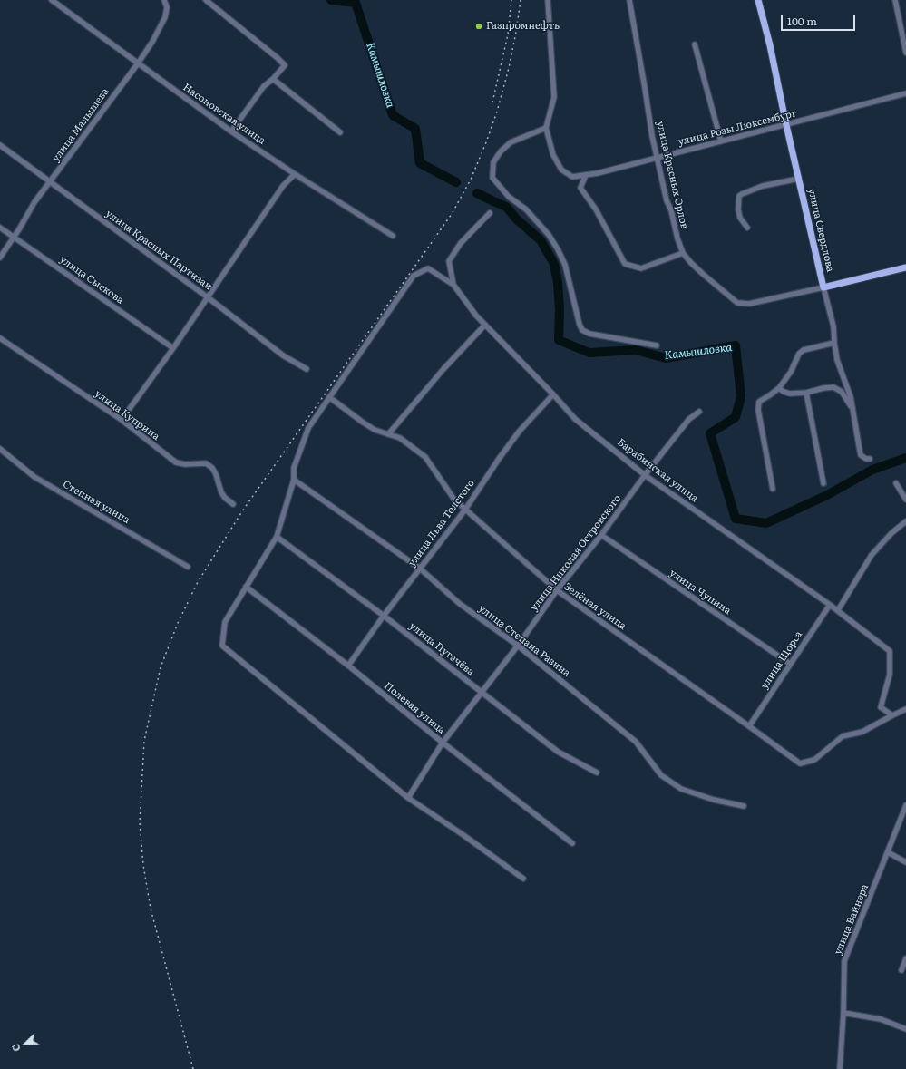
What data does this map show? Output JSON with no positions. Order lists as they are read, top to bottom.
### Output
{
  "streets": {
    "main road": ["улица Свердлова"],
    "street": [
      "Насоновская улица",
      "улица Малышева",
      "улица Розы Люксембург",
      "улица Красных Орлов",
      "улица Красных Партизан",
      "улица Сыскова",
      "улица Куприна",
      "Барабинская улица",
      "Степная улица",
      "улица Льва Толстого",
      "улица Николая Островского",
      "улица Чупина",
      "Зелёная улица",
      "улица Степана Разина",
      "улица Пугачёва",
      "улица Щорса",
      "Полевая улица",
      "улица Вайнера"
    ]
  },
  "crossings": [
    ["Насоновская улица", "улица Малышева"],
    ["улица Малышева", "улица Красных Партизан"],
    ["улица Малышева", "улица Сыскова"],
    ["улица Розы Люксембург", "улица Красных Орлов"],
    ["улица Розы Люксембург", "улица Свердлова"],
    ["улица Красных Орлов", "улица Свердлова"],
    ["Барабинская улица", "улица Льва Толстого"],
    ["Барабинская улица", "улица Николая Островского"],
    ["Барабинская улица", "Зелёная улица"],
    ["Барабинская улица", "улица Щорса"],
    ["улица Льва Толстого", "Зелёная улица"],
    ["улица Льва Толстого", "улица Степана Разина"],
    ["улица Льва Толстого", "улица Пугачёва"],
    ["улица Льва Толстого", "Полевая улица"],
    ["улица Николая Островского", "улица Чупина"],
    ["улица Николая Островского", "Зелёная улица"],
    ["улица Николая Островского", "улица Степана Разина"],
    ["улица Николая Островского", "улица Пугачёва"],
    ["улица Николая Островского", "Полевая улица"],
    ["улица Чупина", "улица Щорса"],
    ["Зелёная улица", "улица Щорса"]
  ],
  "water": ["Камышловка"],
  "places": ["Газпромнефть"],
  "scale_bar": "100 m",
  "north": "bottom left"
}
